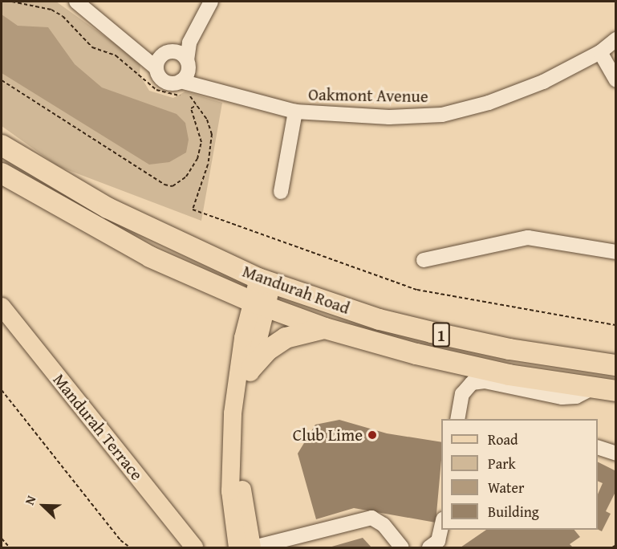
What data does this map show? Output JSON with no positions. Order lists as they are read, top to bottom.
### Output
{
  "streets": {
    "highway": ["Mandurah Road", "1"],
    "main road": ["Mandurah Terrace"],
    "street": ["Oakmont Avenue"]
  },
  "places": ["Club Lime"],
  "legend": [
    "Road",
    "Park",
    "Water",
    "Building"
  ],
  "north": "top left"
}
